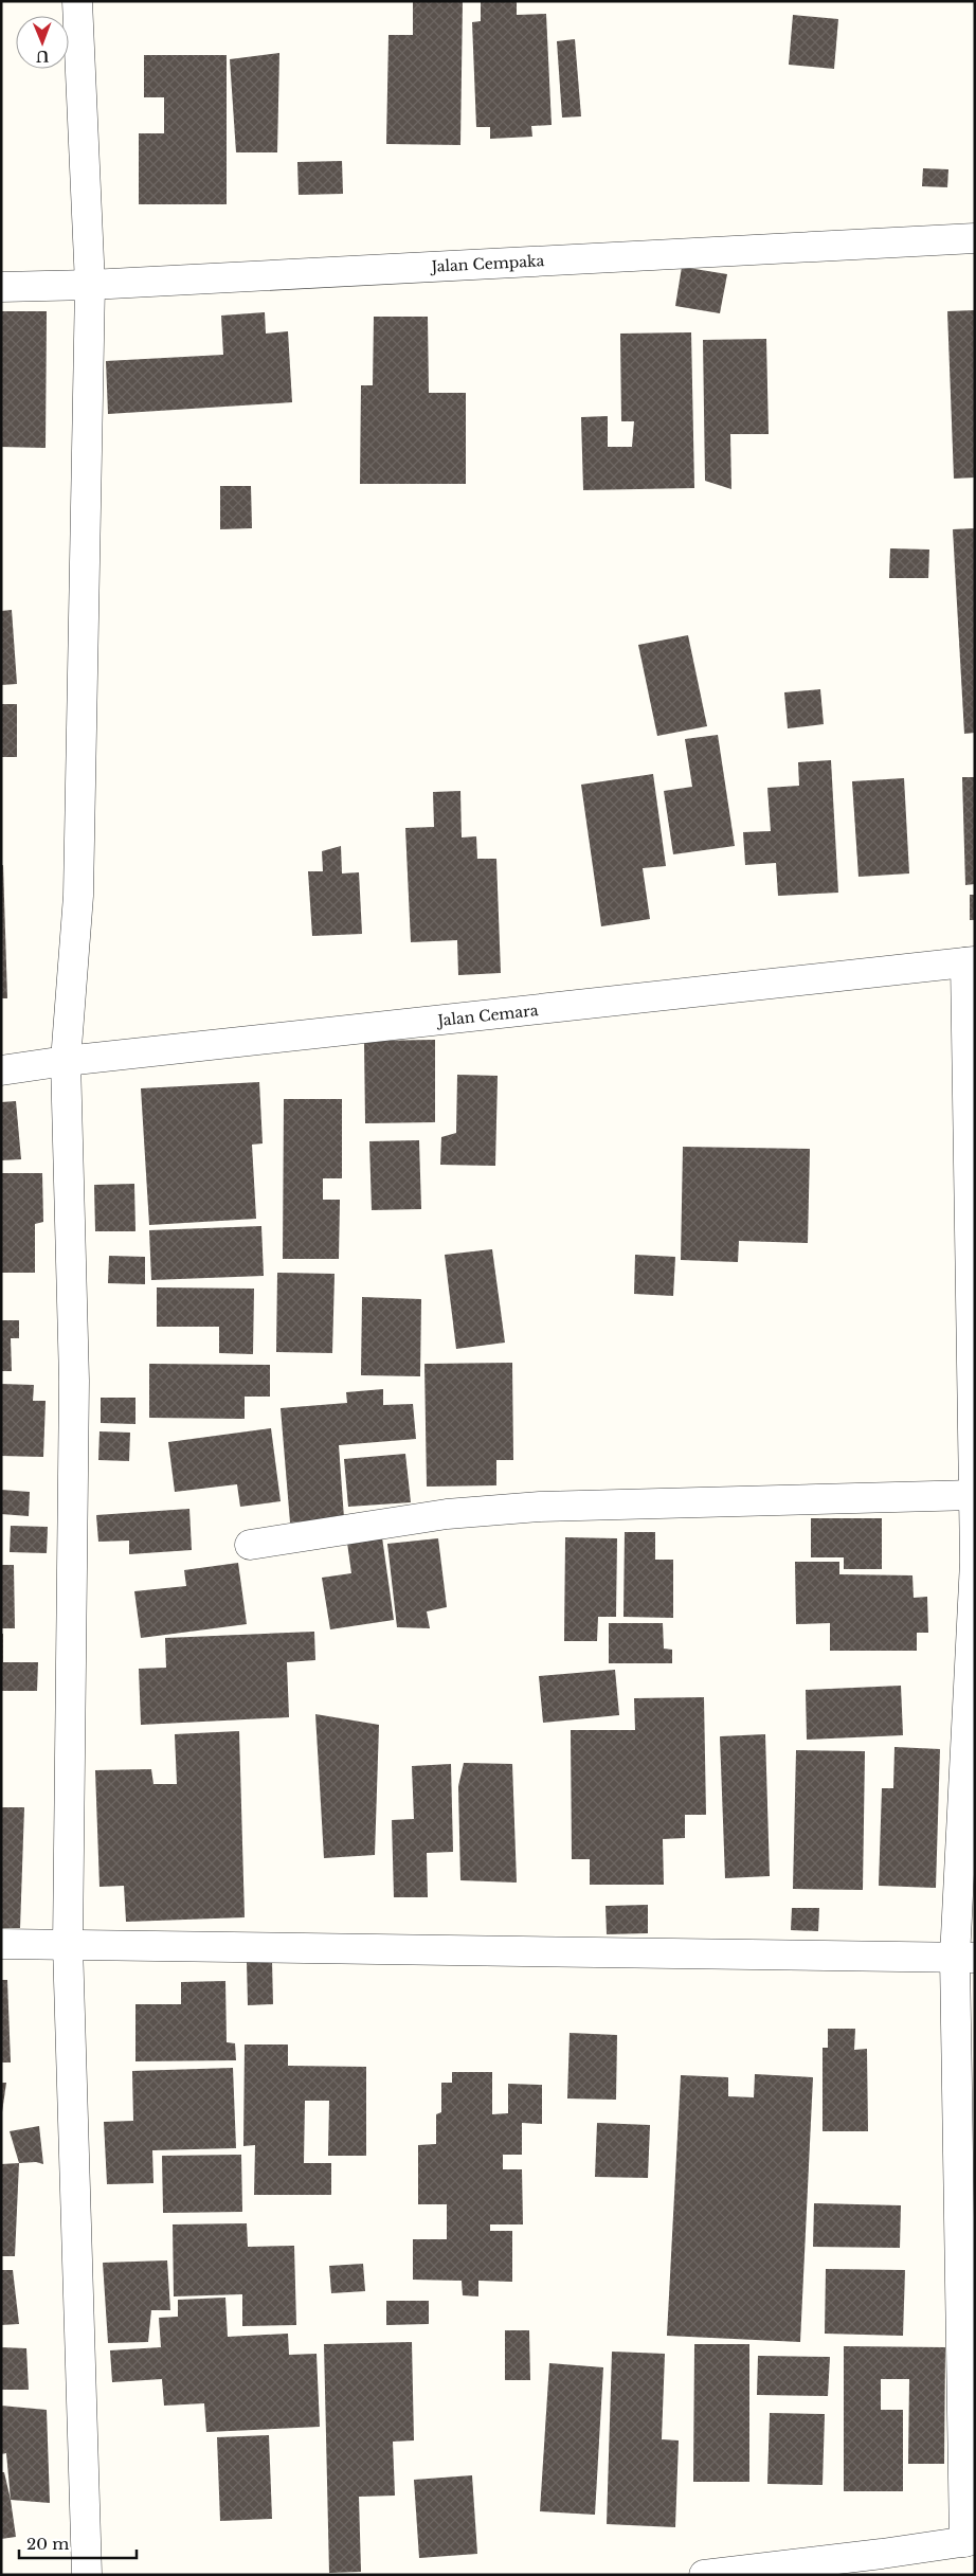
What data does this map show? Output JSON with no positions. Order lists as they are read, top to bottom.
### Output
{
  "streets": {
    "street": ["Jalan Cempaka", "Jalan Cemara"]
  },
  "scale_bar": "20 m",
  "north": "bottom"
}
